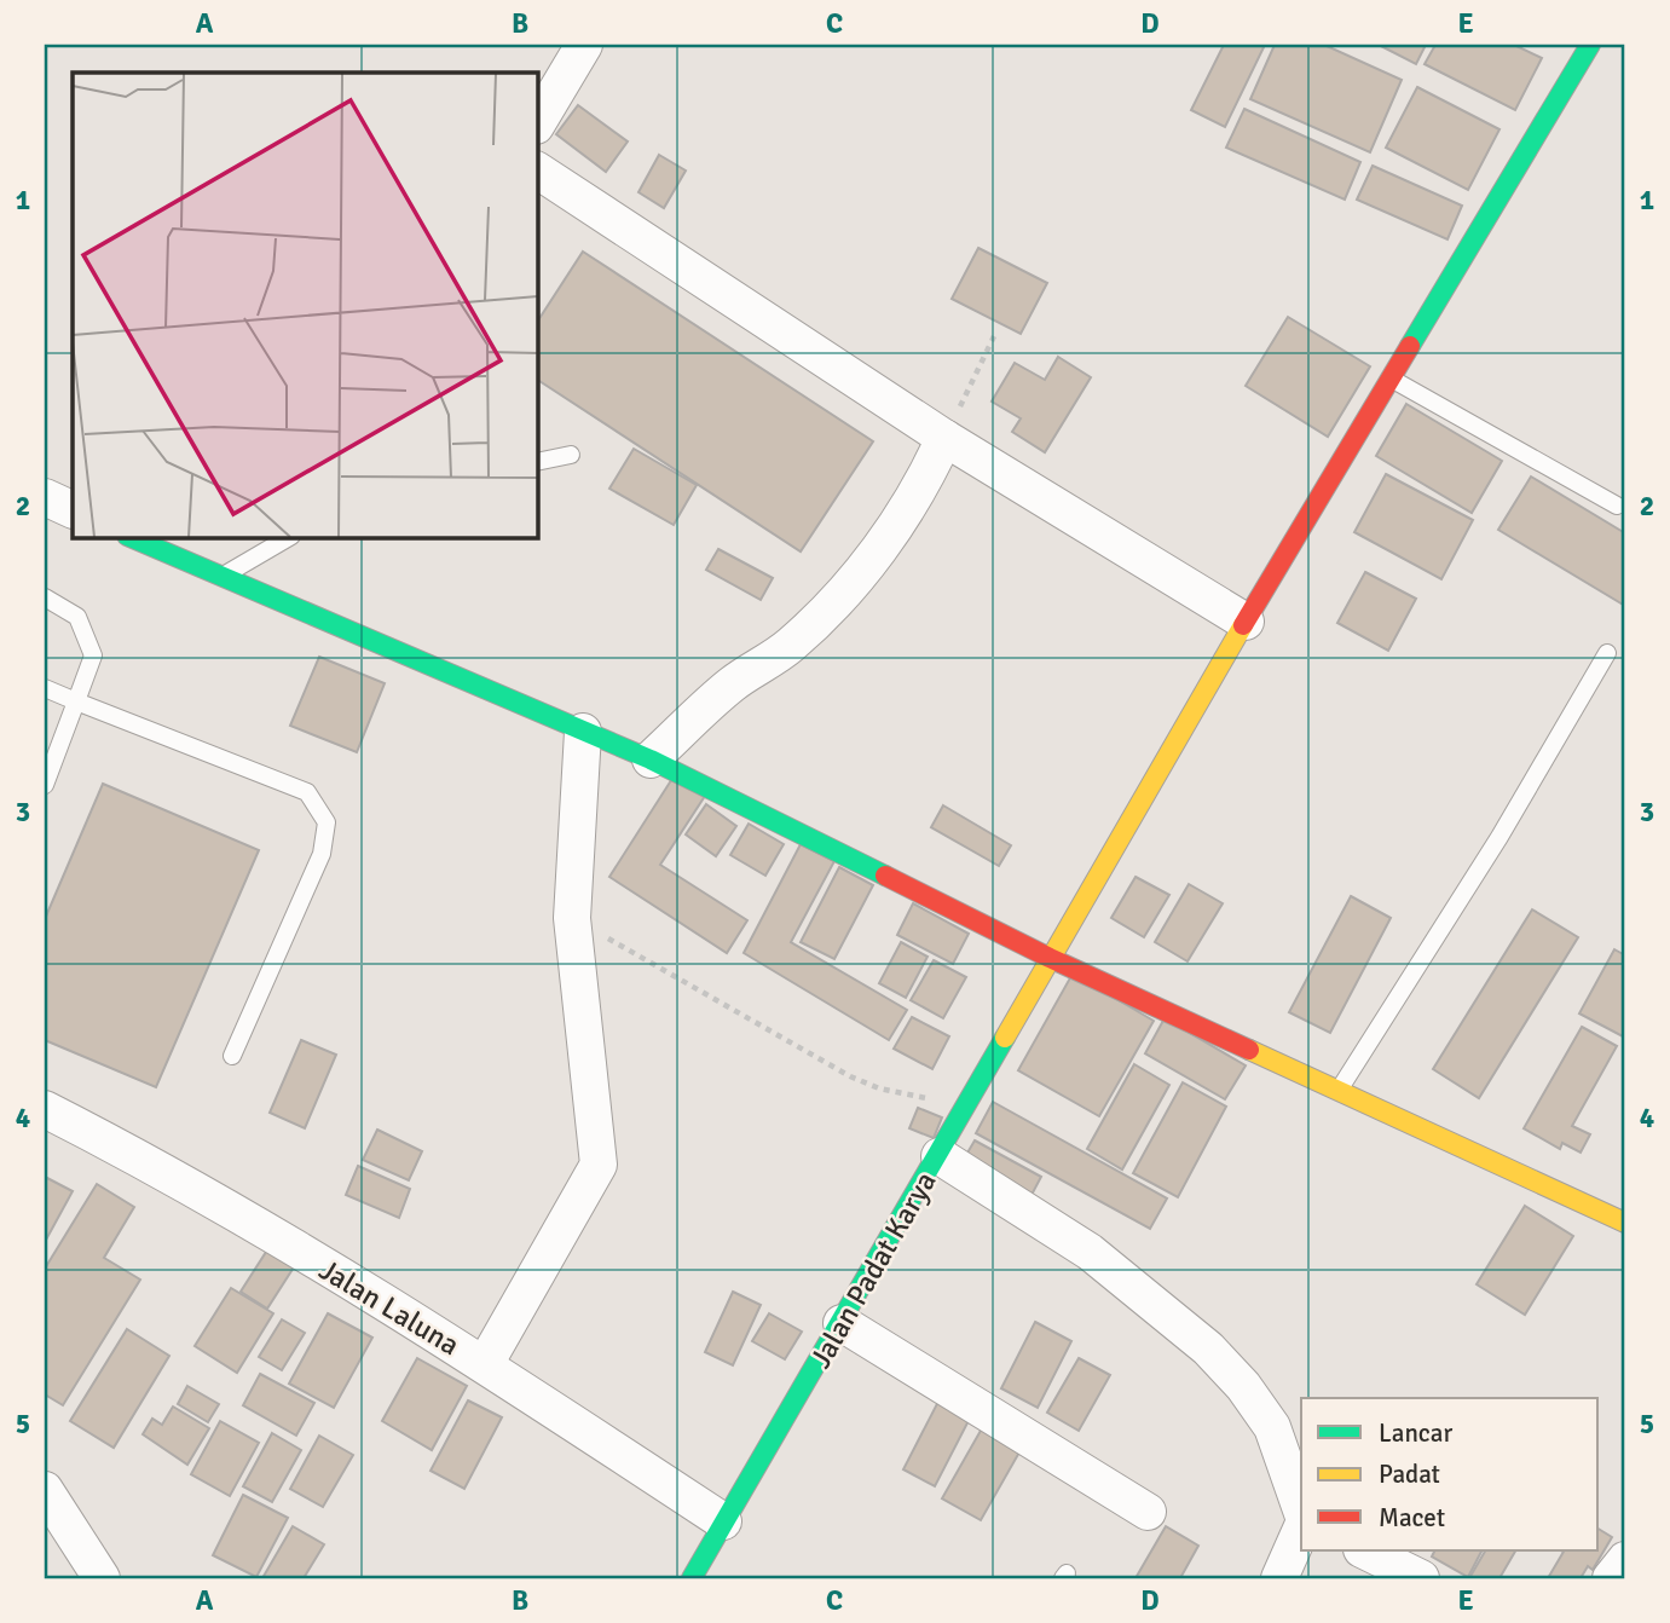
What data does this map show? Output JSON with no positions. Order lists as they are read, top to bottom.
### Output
{
  "streets": {
    "street": ["Jalan Padat Karya", "Jalan Laluna"]
  },
  "crossings": [
    ["Jalan Padat Karya", "Jalan Laluna"]
  ],
  "legend": ["Lancar", "Padat", "Macet"],
  "grid": {
    "columns": [
      "A",
      "B",
      "C",
      "D",
      "E"
    ],
    "rows": [
      "1",
      "2",
      "3",
      "4",
      "5"
    ]
  }
}
